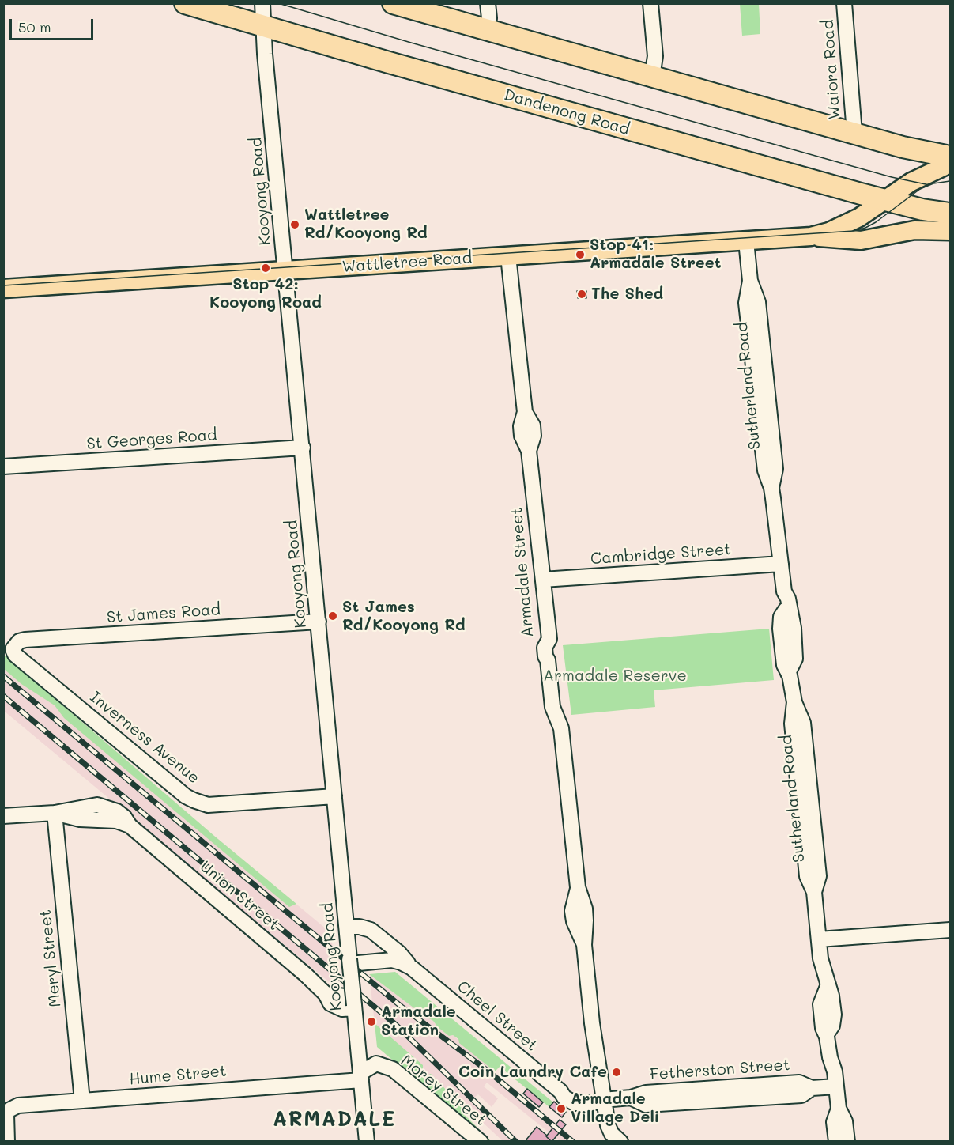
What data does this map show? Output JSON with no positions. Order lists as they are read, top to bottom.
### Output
{
  "streets": {
    "highway": ["Dandenong Road"],
    "main road": ["Wattletree Road"],
    "street": [
      "Waiora Road",
      "Kooyong Road",
      "Sutherland Road",
      "St Georges Road",
      "Cambridge Street",
      "Armadale Street",
      "St James Road",
      "Inverness Avenue",
      "Union Street",
      "Meryl Street",
      "Cheel Street",
      "Fetherston Street",
      "Hume Street",
      "Morey Street"
    ]
  },
  "crossings": [
    ["Dandenong Road", "Kooyong Road"],
    ["Dandenong Road", "Wattletree Road"],
    ["Kooyong Road", "Wattletree Road"],
    ["Kooyong Road", "St Georges Road"],
    ["Kooyong Road", "St James Road"],
    ["Kooyong Road", "Inverness Avenue"],
    ["Kooyong Road", "Union Street"],
    ["Kooyong Road", "Cheel Street"],
    ["Kooyong Road", "Hume Street"],
    ["Kooyong Road", "Morey Street"],
    ["Wattletree Road", "Sutherland Road"],
    ["Wattletree Road", "Armadale Street"],
    ["Sutherland Road", "Cambridge Street"],
    ["Sutherland Road", "Fetherston Street"],
    ["Cambridge Street", "Armadale Street"],
    ["Armadale Street", "Cheel Street"],
    ["Armadale Street", "Fetherston Street"],
    ["St James Road", "Inverness Avenue"],
    ["Union Street", "Meryl Street"],
    ["Meryl Street", "Hume Street"],
    ["Cheel Street", "Fetherston Street"],
    ["Hume Street", "Morey Street"]
  ],
  "districts": ["ARMADALE"],
  "parks": ["Armadale Reserve"],
  "places": [
    "Wattletree Rd/Kooyong Rd",
    "Stop 41: Armadale Street",
    "Stop 42: Kooyong Road",
    "The Shed",
    "St James Rd/Kooyong Rd",
    "Armadale Station",
    "Coin Laundry Cafe",
    "Armadale Village Deli"
  ],
  "scale_bar": "50 m"
}
